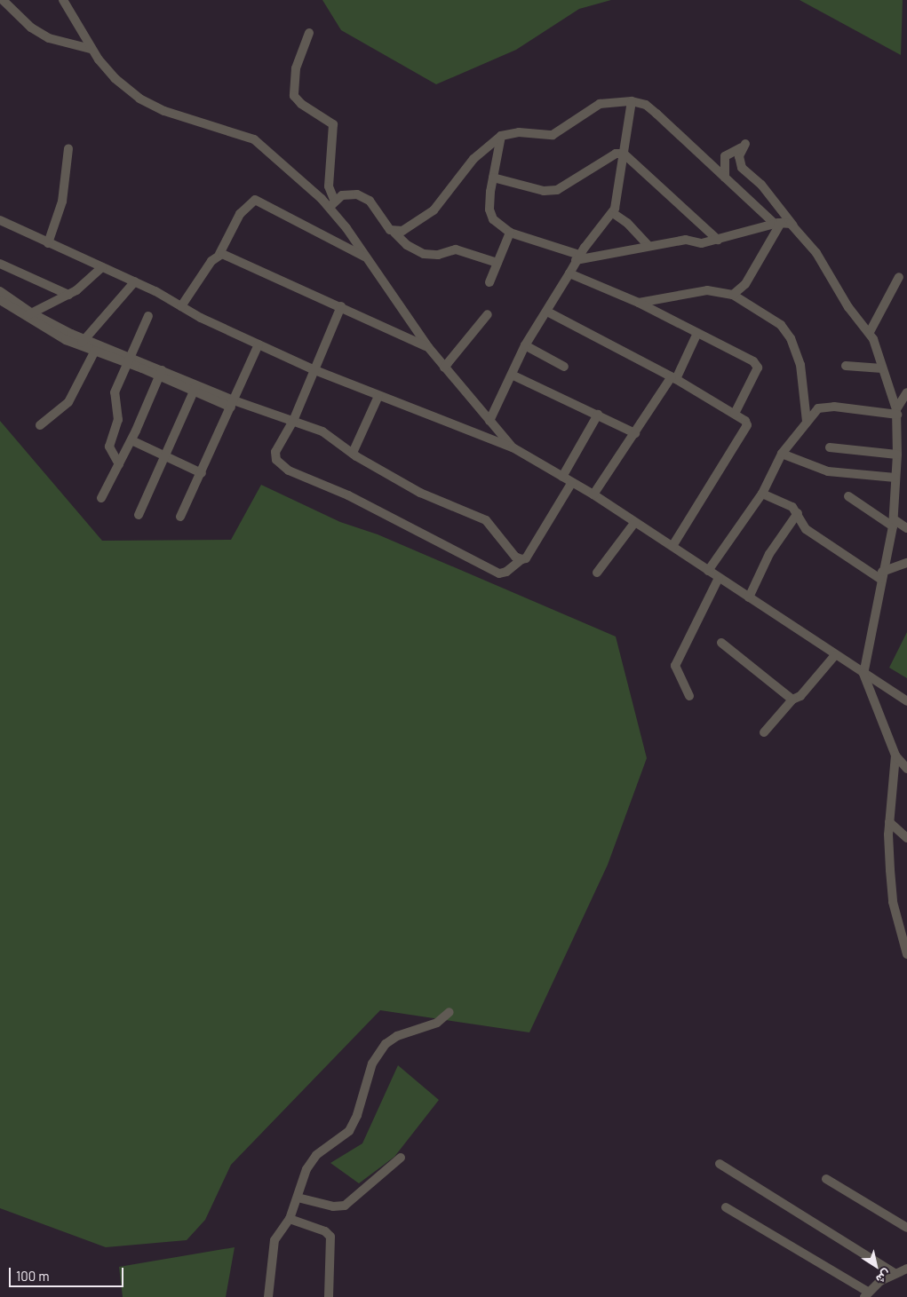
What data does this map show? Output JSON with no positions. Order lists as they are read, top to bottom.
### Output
{
  "scale_bar": "100 m",
  "north": "bottom right"
}
